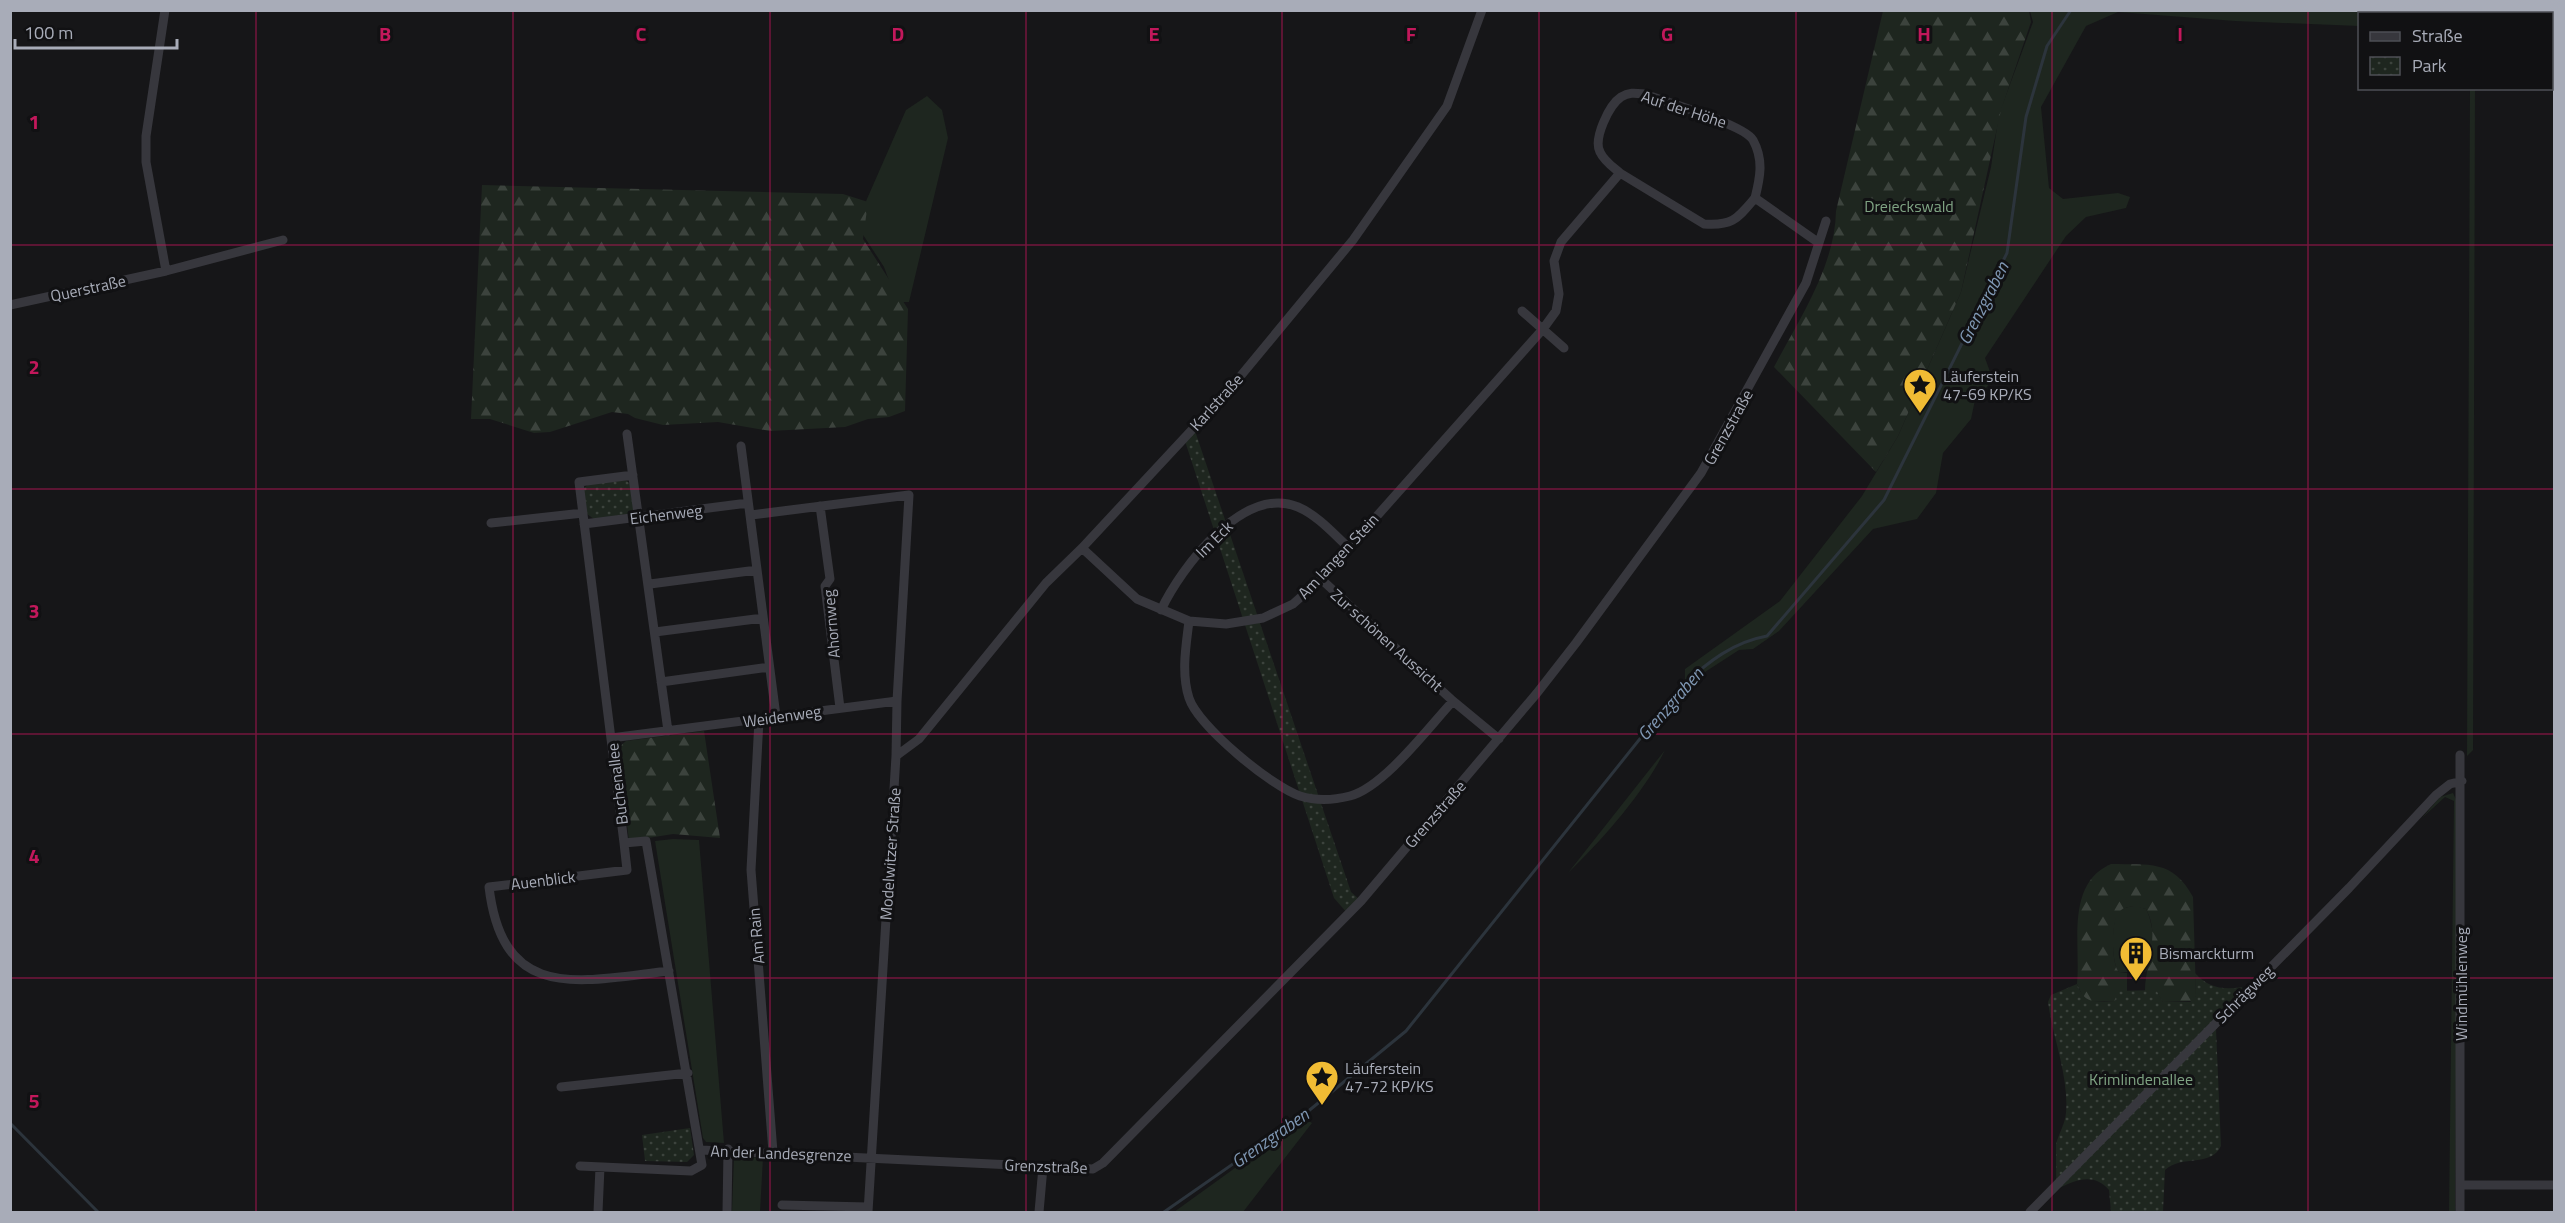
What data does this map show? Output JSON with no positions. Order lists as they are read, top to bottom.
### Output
{
  "streets": {
    "street": [
      "Auf der Höhe",
      "Querstraße",
      "Karlstraße",
      "Grenzstraße",
      "Eichenweg",
      "Im Eck",
      "Am langen Stein",
      "Ahornweg",
      "Zur schönen Aussicht",
      "Weidenweg",
      "Buchenallee",
      "Modelwitzer Straße",
      "Auenblick",
      "Am Rain",
      "Windmühlenweg",
      "Schrägweg",
      "An der Landesgrenze"
    ]
  },
  "crossings": [
    ["Auf der Höhe", "Am langen Stein"],
    ["Karlstraße", "Am langen Stein"],
    ["Karlstraße", "Modelwitzer Straße"],
    ["Grenzstraße", "Zur schönen Aussicht"],
    ["Grenzstraße", "Modelwitzer Straße"],
    ["Grenzstraße", "An der Landesgrenze"],
    ["Eichenweg", "Buchenallee"],
    ["Im Eck", "Am langen Stein"],
    ["Am langen Stein", "Zur schönen Aussicht"],
    ["Ahornweg", "Weidenweg"],
    ["Ahornweg", "Modelwitzer Straße"],
    ["Weidenweg", "Buchenallee"],
    ["Weidenweg", "Modelwitzer Straße"],
    ["Weidenweg", "Am Rain"],
    ["Buchenallee", "Auenblick"],
    ["Buchenallee", "An der Landesgrenze"],
    ["Modelwitzer Straße", "An der Landesgrenze"],
    ["Am Rain", "An der Landesgrenze"],
    ["Windmühlenweg", "Schrägweg"]
  ],
  "water": ["Grenzgraben"],
  "parks": ["Dreieckswald", "Krimlindenallee"],
  "places": {
    "place": ["Läuferstein 47-69 KP/KS", "Läuferstein 47-72 KP/KS"],
    "building": ["Bismarckturm"]
  },
  "legend": ["Straße", "Park"],
  "scale_bar": "100 m",
  "grid": {
    "columns": [
      "B",
      "C",
      "D",
      "E",
      "F",
      "G",
      "H",
      "I"
    ],
    "rows": [
      "1",
      "2",
      "3",
      "4",
      "5"
    ]
  }
}
